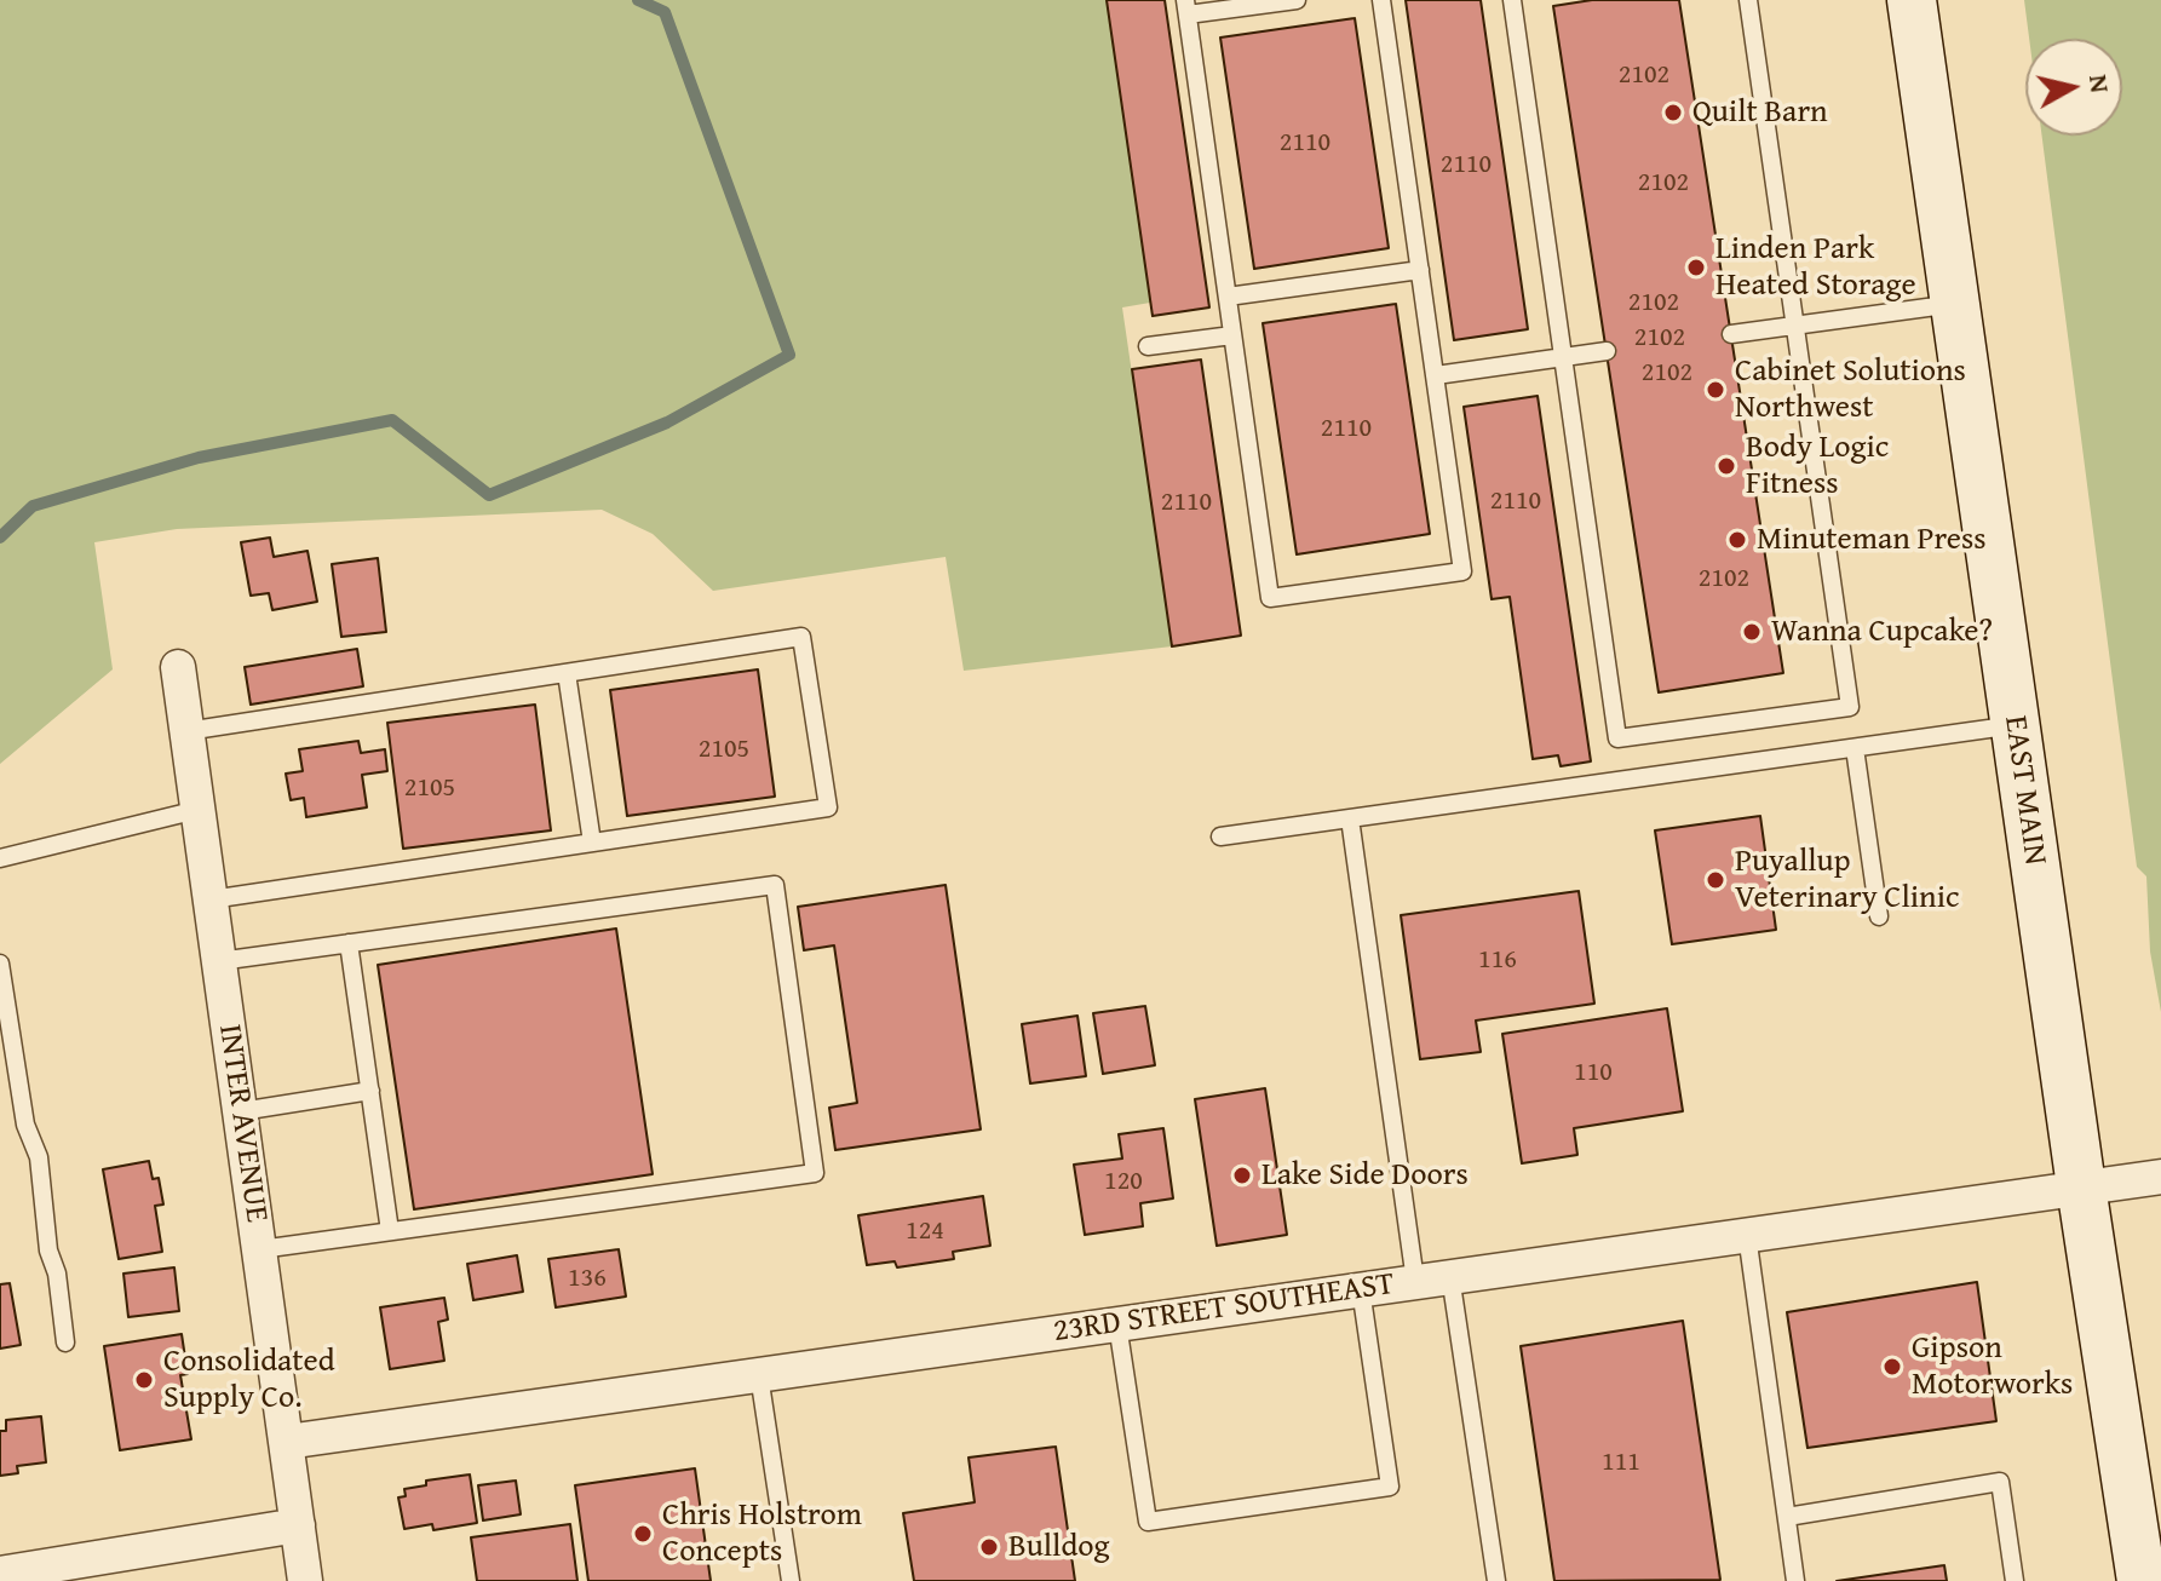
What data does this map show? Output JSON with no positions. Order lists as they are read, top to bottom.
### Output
{
  "streets": {
    "main road": ["EAST MAIN"],
    "street": ["INTER AVENUE", "23RD STREET SOUTHEAST"]
  },
  "crossings": [
    ["EAST MAIN", "23RD STREET SOUTHEAST"],
    ["INTER AVENUE", "23RD STREET SOUTHEAST"]
  ],
  "places": [
    "Quilt Barn",
    "Linden Park Heated Storage",
    "Cabinet Solutions Northwest",
    "Body Logic Fitness",
    "Minuteman Press",
    "Wanna Cupcake?",
    "Puyallup Veterinary Clinic",
    "Lake Side Doors",
    "Gipson Motorworks",
    "Consolidated Supply Co.",
    "Chris Holstrom Concepts",
    "Bulldog"
  ],
  "house_numbers": [
    "2102",
    "2110",
    "2110",
    "2102",
    "2102",
    "2102",
    "2102",
    "2110",
    "2110",
    "2110",
    "2102",
    "2105",
    "2105",
    "116",
    "110",
    "120",
    "124",
    "136",
    "111"
  ],
  "north": "right"
}
